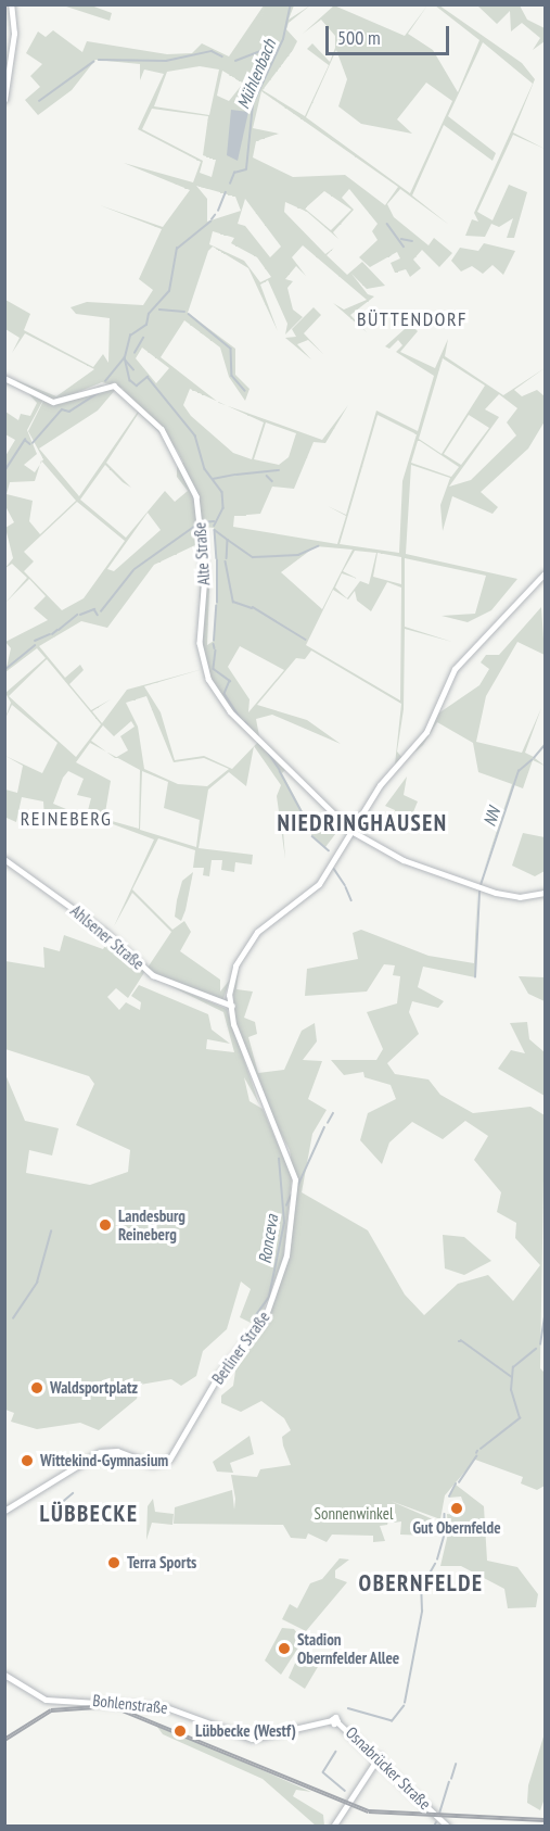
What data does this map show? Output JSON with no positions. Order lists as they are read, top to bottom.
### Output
{
  "streets": {
    "main road": [
      "Alte Straße",
      "Ahlsener Straße",
      "Berliner Straße",
      "Bohlenstraße",
      "Osnabrücker Straße"
    ]
  },
  "crossings": [
    ["Ahlsener Straße", "Berliner Straße"],
    ["Bohlenstraße", "Osnabrücker Straße"]
  ],
  "districts": [
    "BÜTTENDORF",
    "REINEBERG",
    "NIEDRINGHAUSEN",
    "LÜBBECKE",
    "OBERNFELDE"
  ],
  "water": ["Mühlenbach", "NN", "Ronceva"],
  "parks": ["Sonnenwinkel"],
  "places": [
    "Landesburg Reineberg",
    "Waldsportplatz",
    "Wittekind-Gymnasium",
    "Gut Obernfelde",
    "Terra Sports",
    "Stadion Obernfelder Allee",
    "Lübbecke (Westf)"
  ],
  "scale_bar": "500 m"
}
